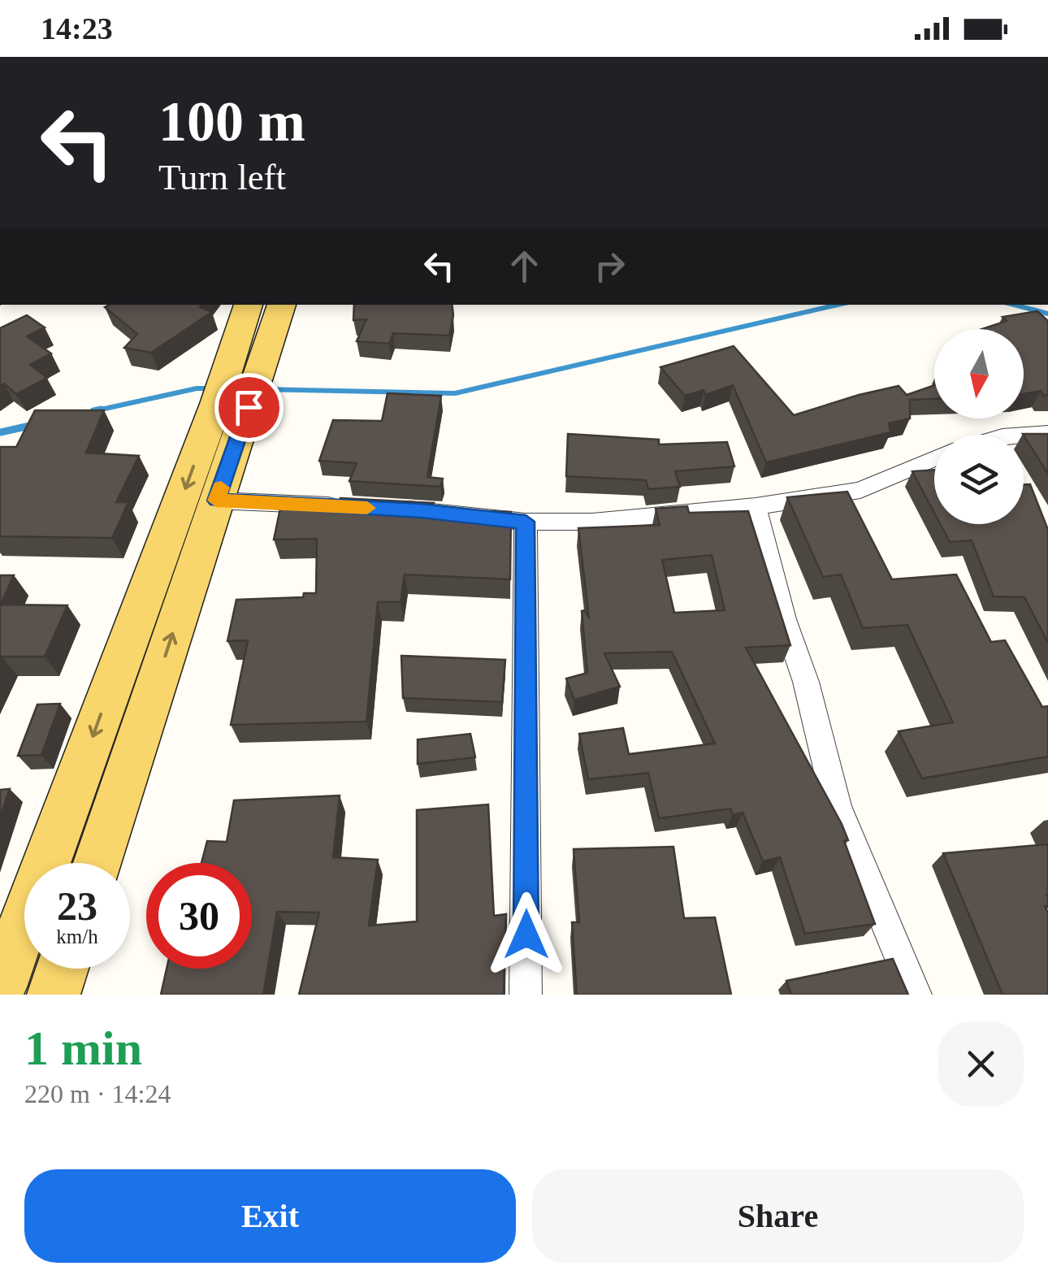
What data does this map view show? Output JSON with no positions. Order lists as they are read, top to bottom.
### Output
{
  "north": "bottom",
  "page": {
    "status": "14:23",
    "turn": ["100 m", "Turn left"],
    "speed": "23 km/h",
    "limit": "30",
    "heading": ["1 min", "220 m · 14:24"],
    "buttons": ["Exit", "Share"]
  }
}
